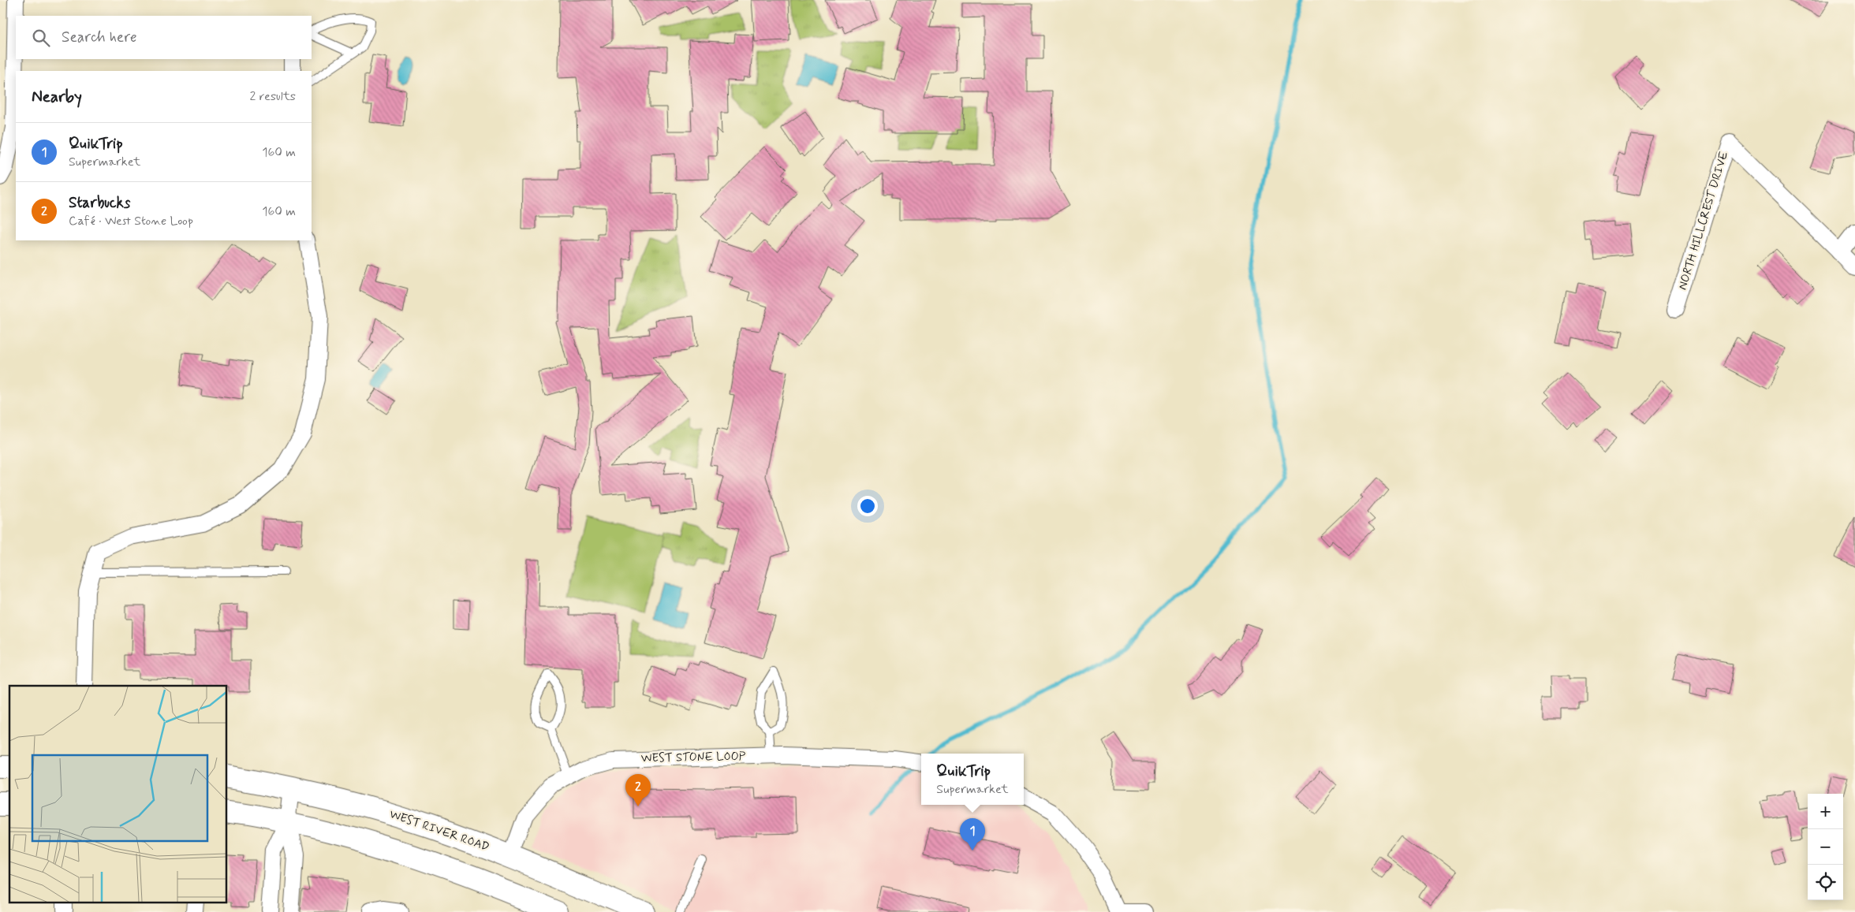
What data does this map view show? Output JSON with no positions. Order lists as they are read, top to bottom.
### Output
{
  "streets": {
    "main road": ["WEST RIVER ROAD"],
    "street": ["NORTH HILLCREST DRIVE", "WEST STONE LOOP"]
  },
  "crossings": [
    ["WEST STONE LOOP", "WEST RIVER ROAD"]
  ],
  "page": {
    "search": "Search here",
    "heading": ["Nearby", "2 results"],
    "list": [
      {
        "mark": "1",
        "name": "QuikTrip",
        "note": "Supermarket",
        "value": "160 m"
      },
      {
        "mark": "2",
        "name": "Starbucks",
        "note": "Café · West Stone Loop",
        "value": "160 m"
      }
    ],
    "popup": ["QuikTrip", "Supermarket"],
    "pins": ["2", "1"],
    "map_buttons": ["+", "−"]
  }
}
